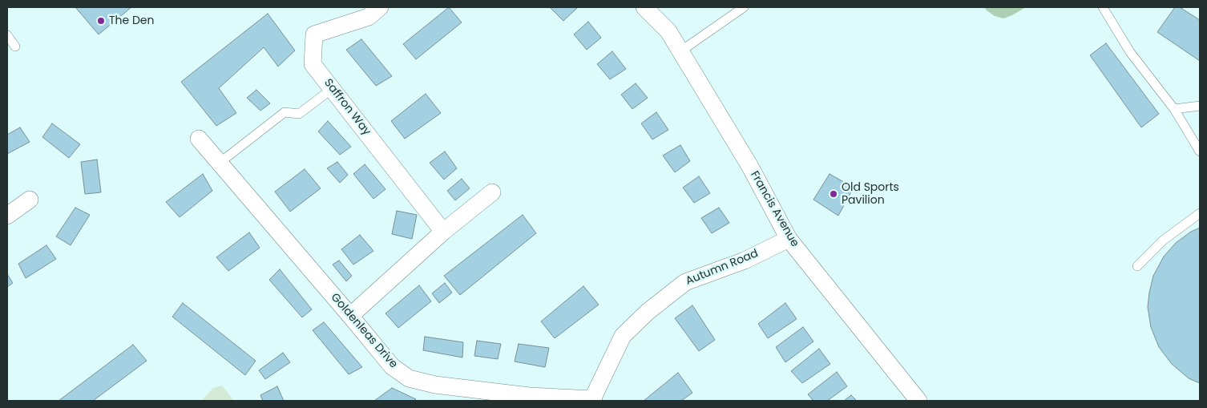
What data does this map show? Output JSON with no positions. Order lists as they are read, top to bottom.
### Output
{
  "streets": {
    "street": [
      "Saffron Way",
      "Francis Avenue",
      "Autumn Road",
      "Goldenleas Drive"
    ]
  },
  "crossings": [
    ["Francis Avenue", "Autumn Road"],
    ["Autumn Road", "Goldenleas Drive"]
  ],
  "places": ["The Den", "Old Sports Pavilion"]
}
